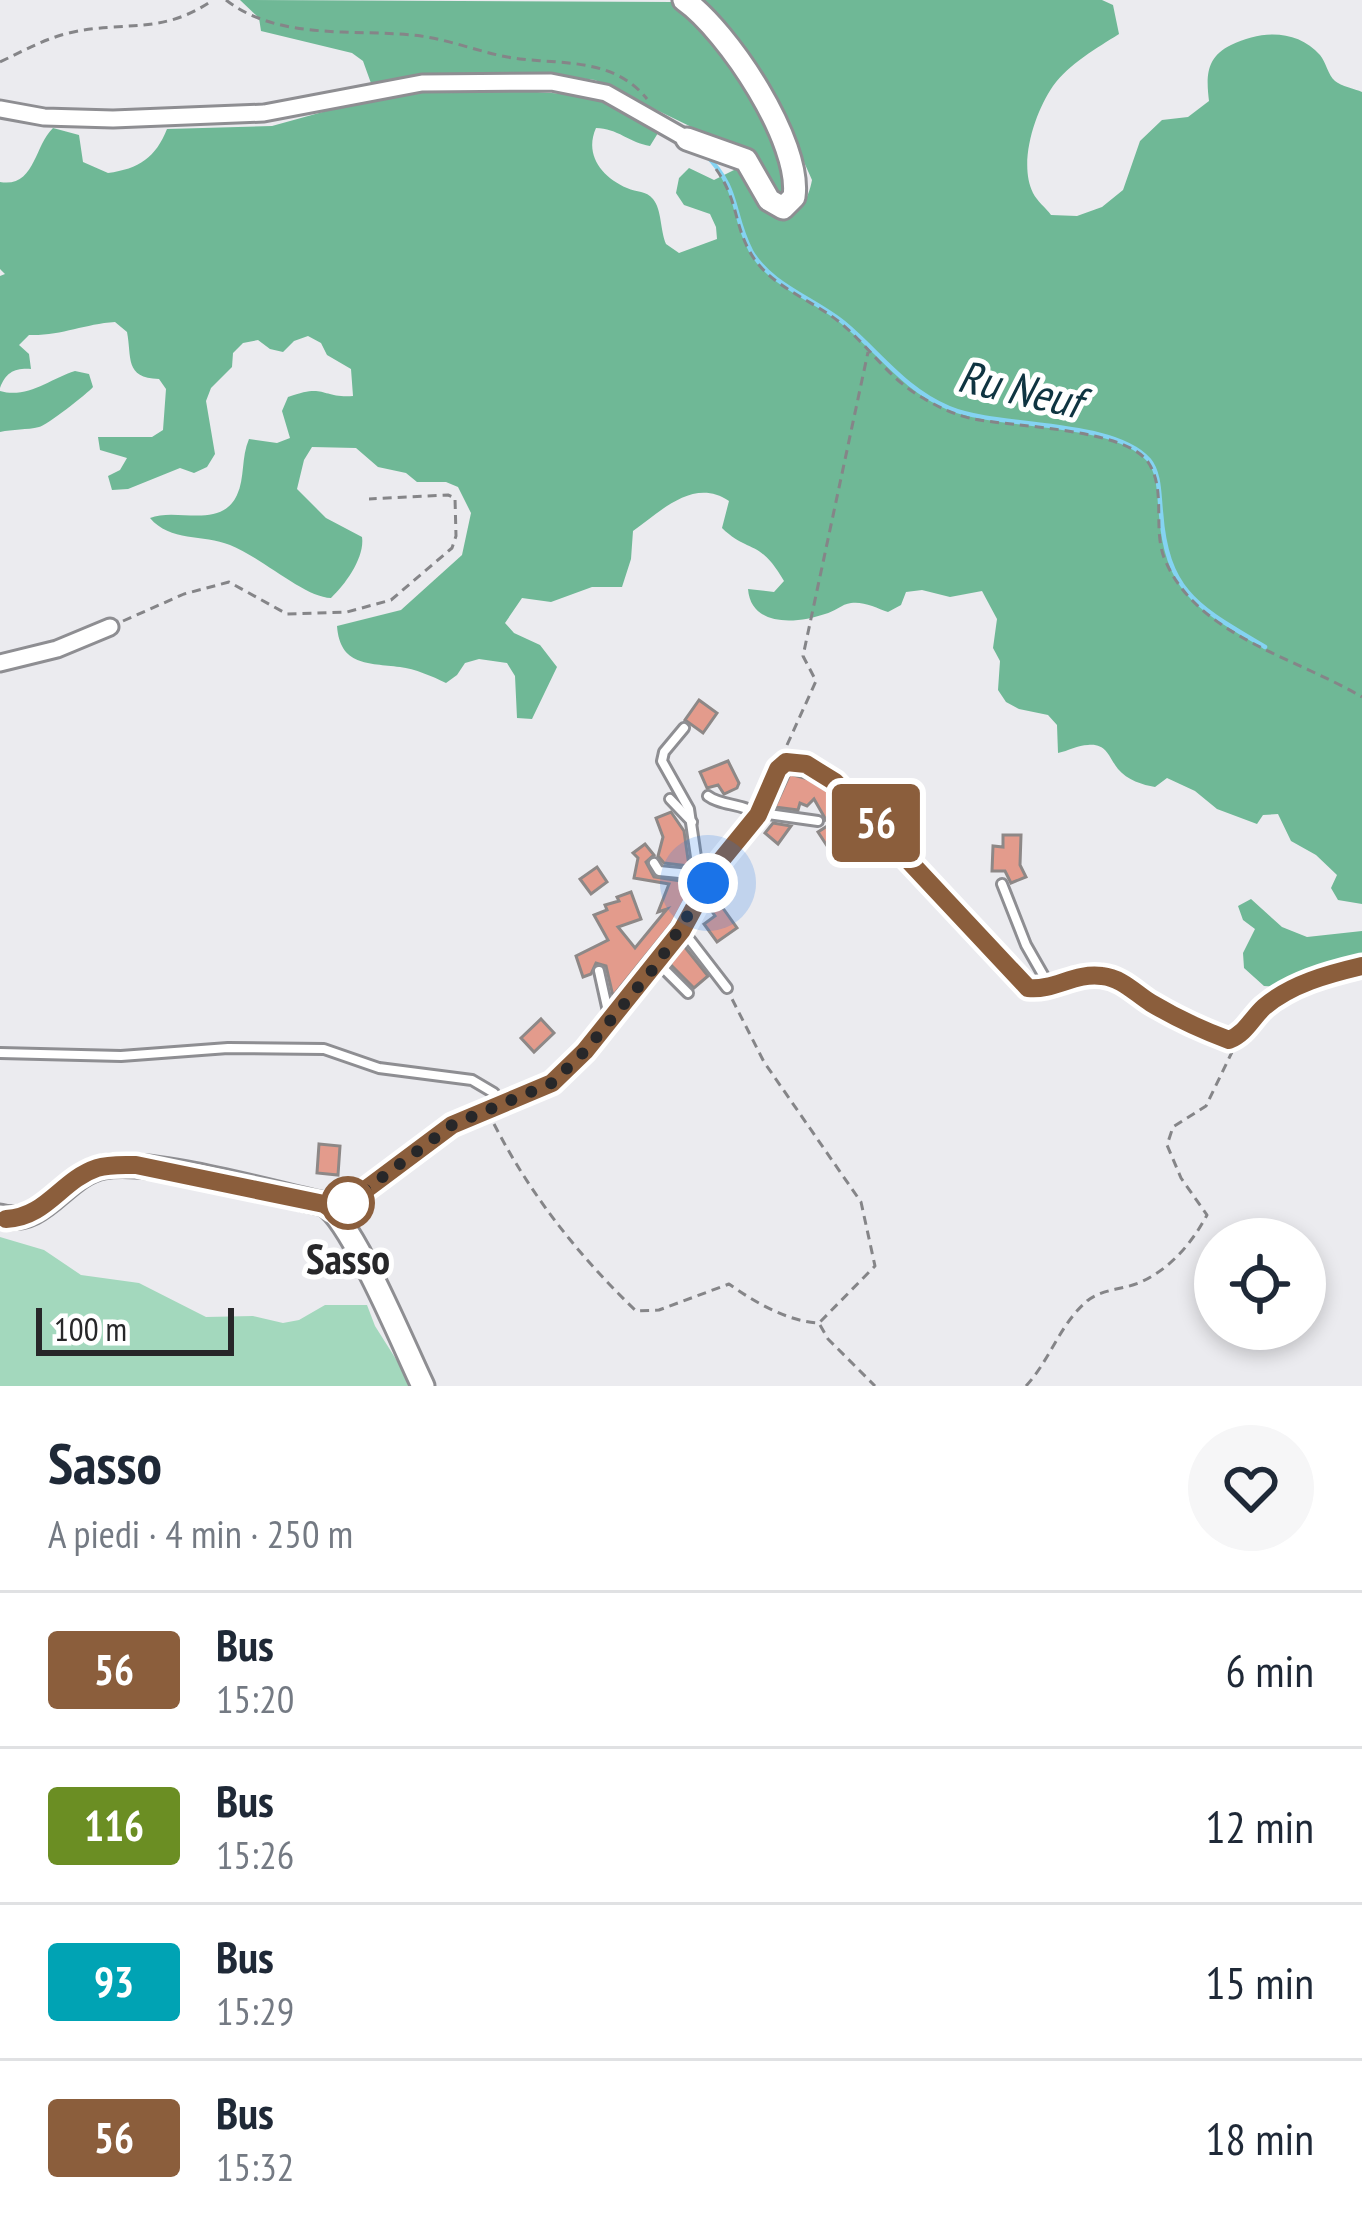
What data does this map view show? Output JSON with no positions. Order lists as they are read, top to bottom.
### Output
{
  "water": ["Ru Neuf"],
  "places": ["Sasso"],
  "lines": ["bus line 56"],
  "scale_bar": "100 m",
  "page": {
    "on_map": "56",
    "scale": "100 m",
    "heading": ["Sasso", "A piedi · 4 min · 250 m"],
    "list": [
      {
        "mark": "56",
        "name": "Bus",
        "note": "15:20",
        "value": "6 min"
      },
      {
        "mark": "116",
        "name": "Bus",
        "note": "15:26",
        "value": "12 min"
      },
      {
        "mark": "93",
        "name": "Bus",
        "note": "15:29",
        "value": "15 min"
      },
      {
        "mark": "56",
        "name": "Bus",
        "note": "15:32",
        "value": "18 min"
      }
    ]
  }
}
